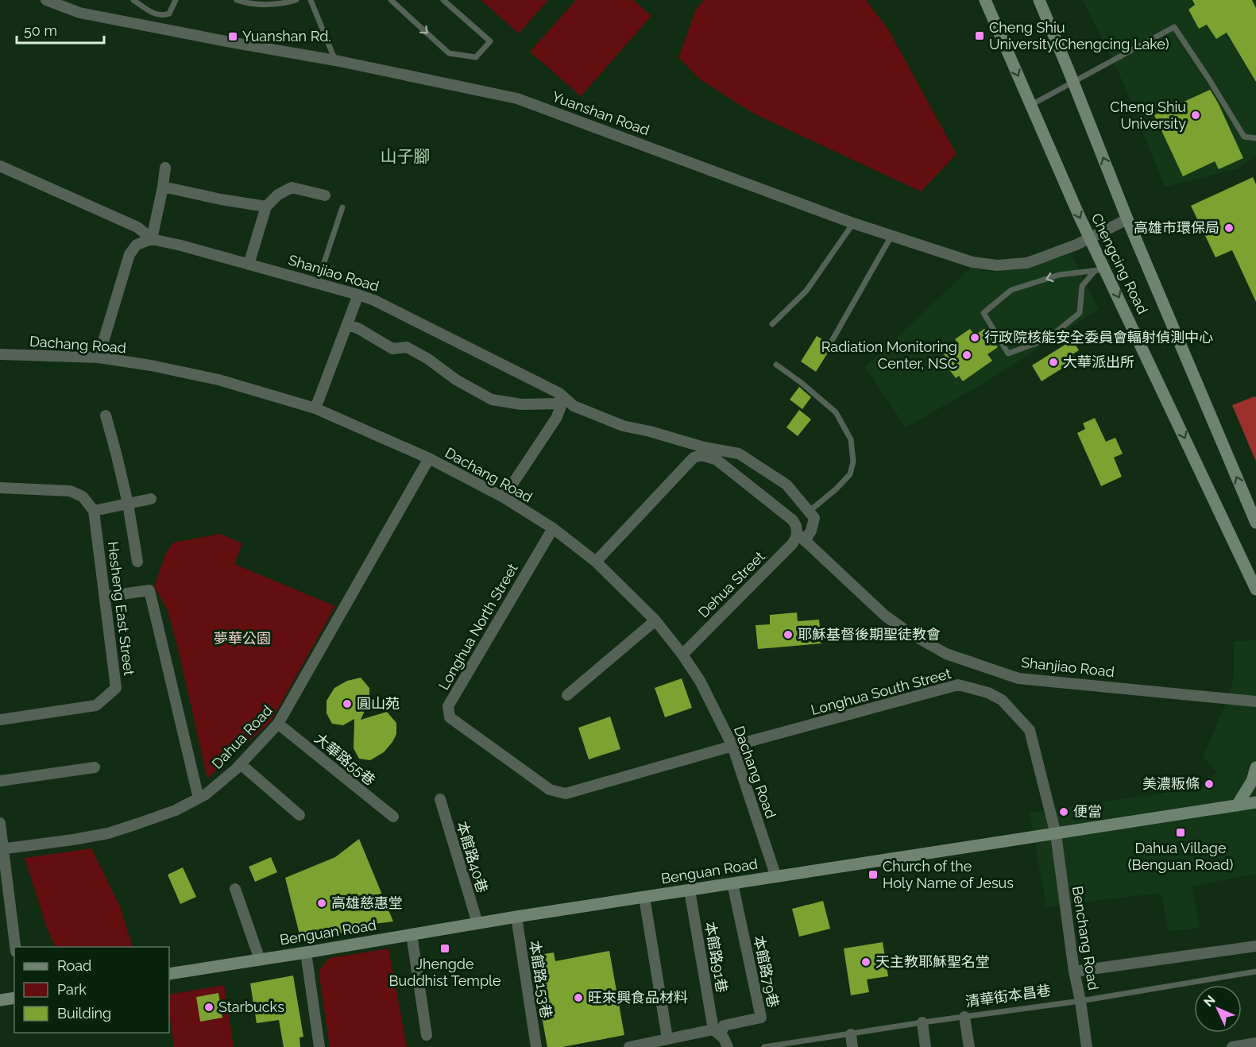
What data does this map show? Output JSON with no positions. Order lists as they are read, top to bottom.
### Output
{
  "streets": {
    "main road": ["Chengcing Road", "Benguan Road"],
    "street": [
      "Yuanshan Road",
      "Shanjiao Road",
      "Dachang Road",
      "Dehua Street",
      "Hesheng East Street",
      "Longhua North Street",
      "Longhua South Street",
      "Dahua Road",
      "大華路55巷",
      "本館路40巷",
      "Benchang Road",
      "本館路91巷",
      "本館路79巷",
      "本館路153巷"
    ],
    "lane": ["清華街本昌巷"]
  },
  "crossings": [
    ["Yuanshan Road", "Chengcing Road"],
    ["Shanjiao Road", "Dehua Street"],
    ["Dachang Road", "Dehua Street"],
    ["Dachang Road", "Longhua North Street"],
    ["Dachang Road", "Longhua South Street"],
    ["Dachang Road", "Dahua Road"],
    ["Dachang Road", "Benguan Road"],
    ["Longhua North Street", "Longhua South Street"],
    ["Longhua South Street", "Benguan Road"],
    ["Longhua South Street", "Benchang Road"],
    ["Dahua Road", "大華路55巷"],
    ["本館路40巷", "Benguan Road"],
    ["Benguan Road", "Benchang Road"],
    ["Benguan Road", "本館路91巷"],
    ["Benguan Road", "本館路79巷"],
    ["Benguan Road", "本館路153巷"],
    ["Benchang Road", "清華街本昌巷"],
    ["本館路91巷", "本館路79巷"]
  ],
  "districts": ["山子腳"],
  "parks": ["夢華公園"],
  "places": {
    "transit": [
      "Cheng Shiu University(Chengcing Lake)",
      "Yuanshan Rd.",
      "Dahua Village (Benguan Road)",
      "Church of the Holy Name of Jesus",
      "Jhengde Buddhist Temple"
    ],
    "other": [
      "Cheng Shiu University",
      "高雄市環保局",
      "行政院核能安全委員會輻射偵測中心",
      "Radiation Monitoring Center, NSC",
      "大華派出所",
      "耶穌基督後期聖徒教會",
      "圓山苑",
      "美濃粄條",
      "便當",
      "高雄慈惠堂",
      "天主教耶穌聖名堂",
      "旺來興食品材料",
      "Starbucks"
    ]
  },
  "legend": ["Road", "Park", "Building"],
  "scale_bar": "50 m",
  "north": "top left"
}
